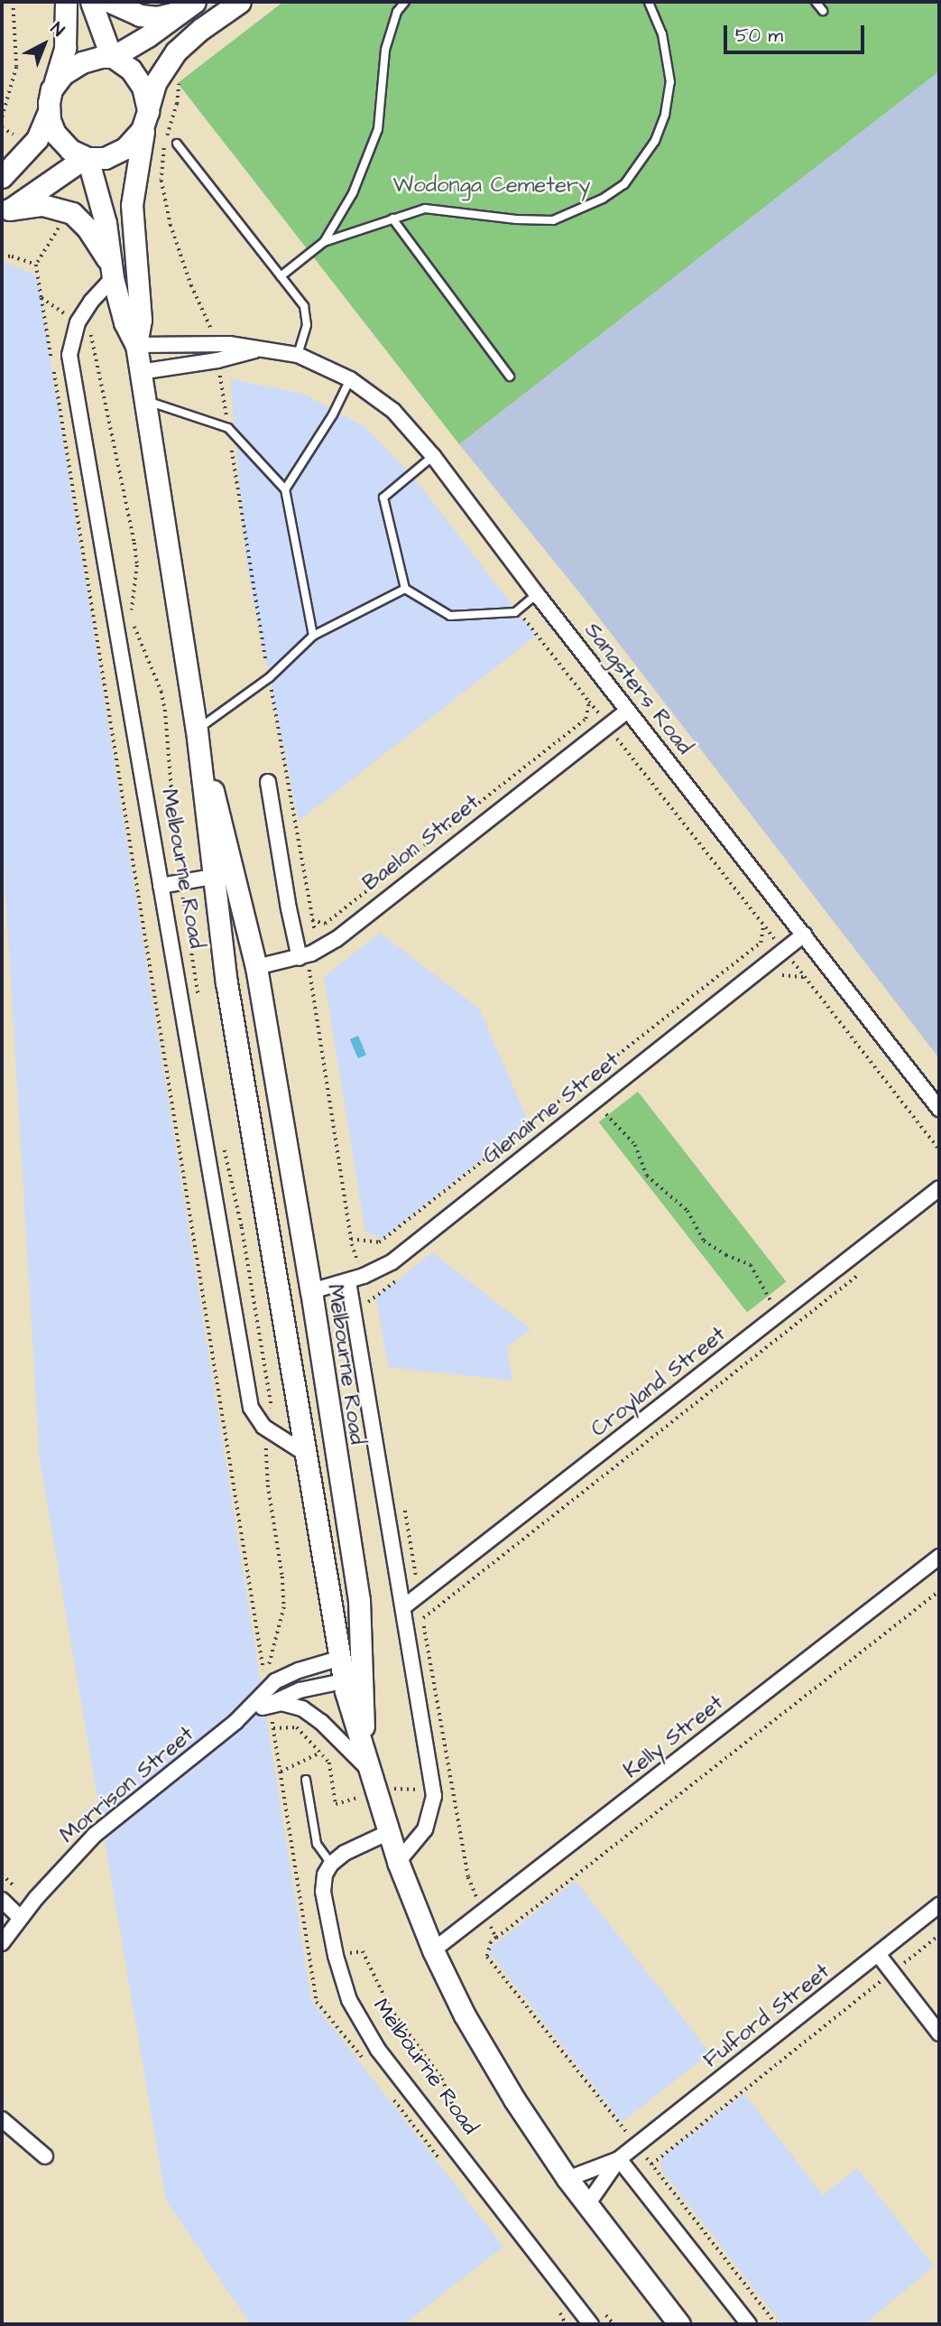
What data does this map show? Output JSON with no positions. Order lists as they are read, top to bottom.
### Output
{
  "streets": {
    "main road": ["Baelon Street", "Melbourne Road"],
    "street": [
      "Sangsters Road",
      "Glenairne Street",
      "Croyland Street",
      "Kelly Street",
      "Morrison Street",
      "Fulford Street"
    ]
  },
  "crossings": [
    ["Sangsters Road", "Baelon Street"],
    ["Sangsters Road", "Melbourne Road"],
    ["Sangsters Road", "Glenairne Street"],
    ["Baelon Street", "Melbourne Road"],
    ["Melbourne Road", "Glenairne Street"],
    ["Melbourne Road", "Croyland Street"],
    ["Melbourne Road", "Kelly Street"],
    ["Melbourne Road", "Morrison Street"],
    ["Melbourne Road", "Fulford Street"]
  ],
  "parks": ["Wodonga Cemetery"],
  "scale_bar": "50 m",
  "north": "top right"
}
